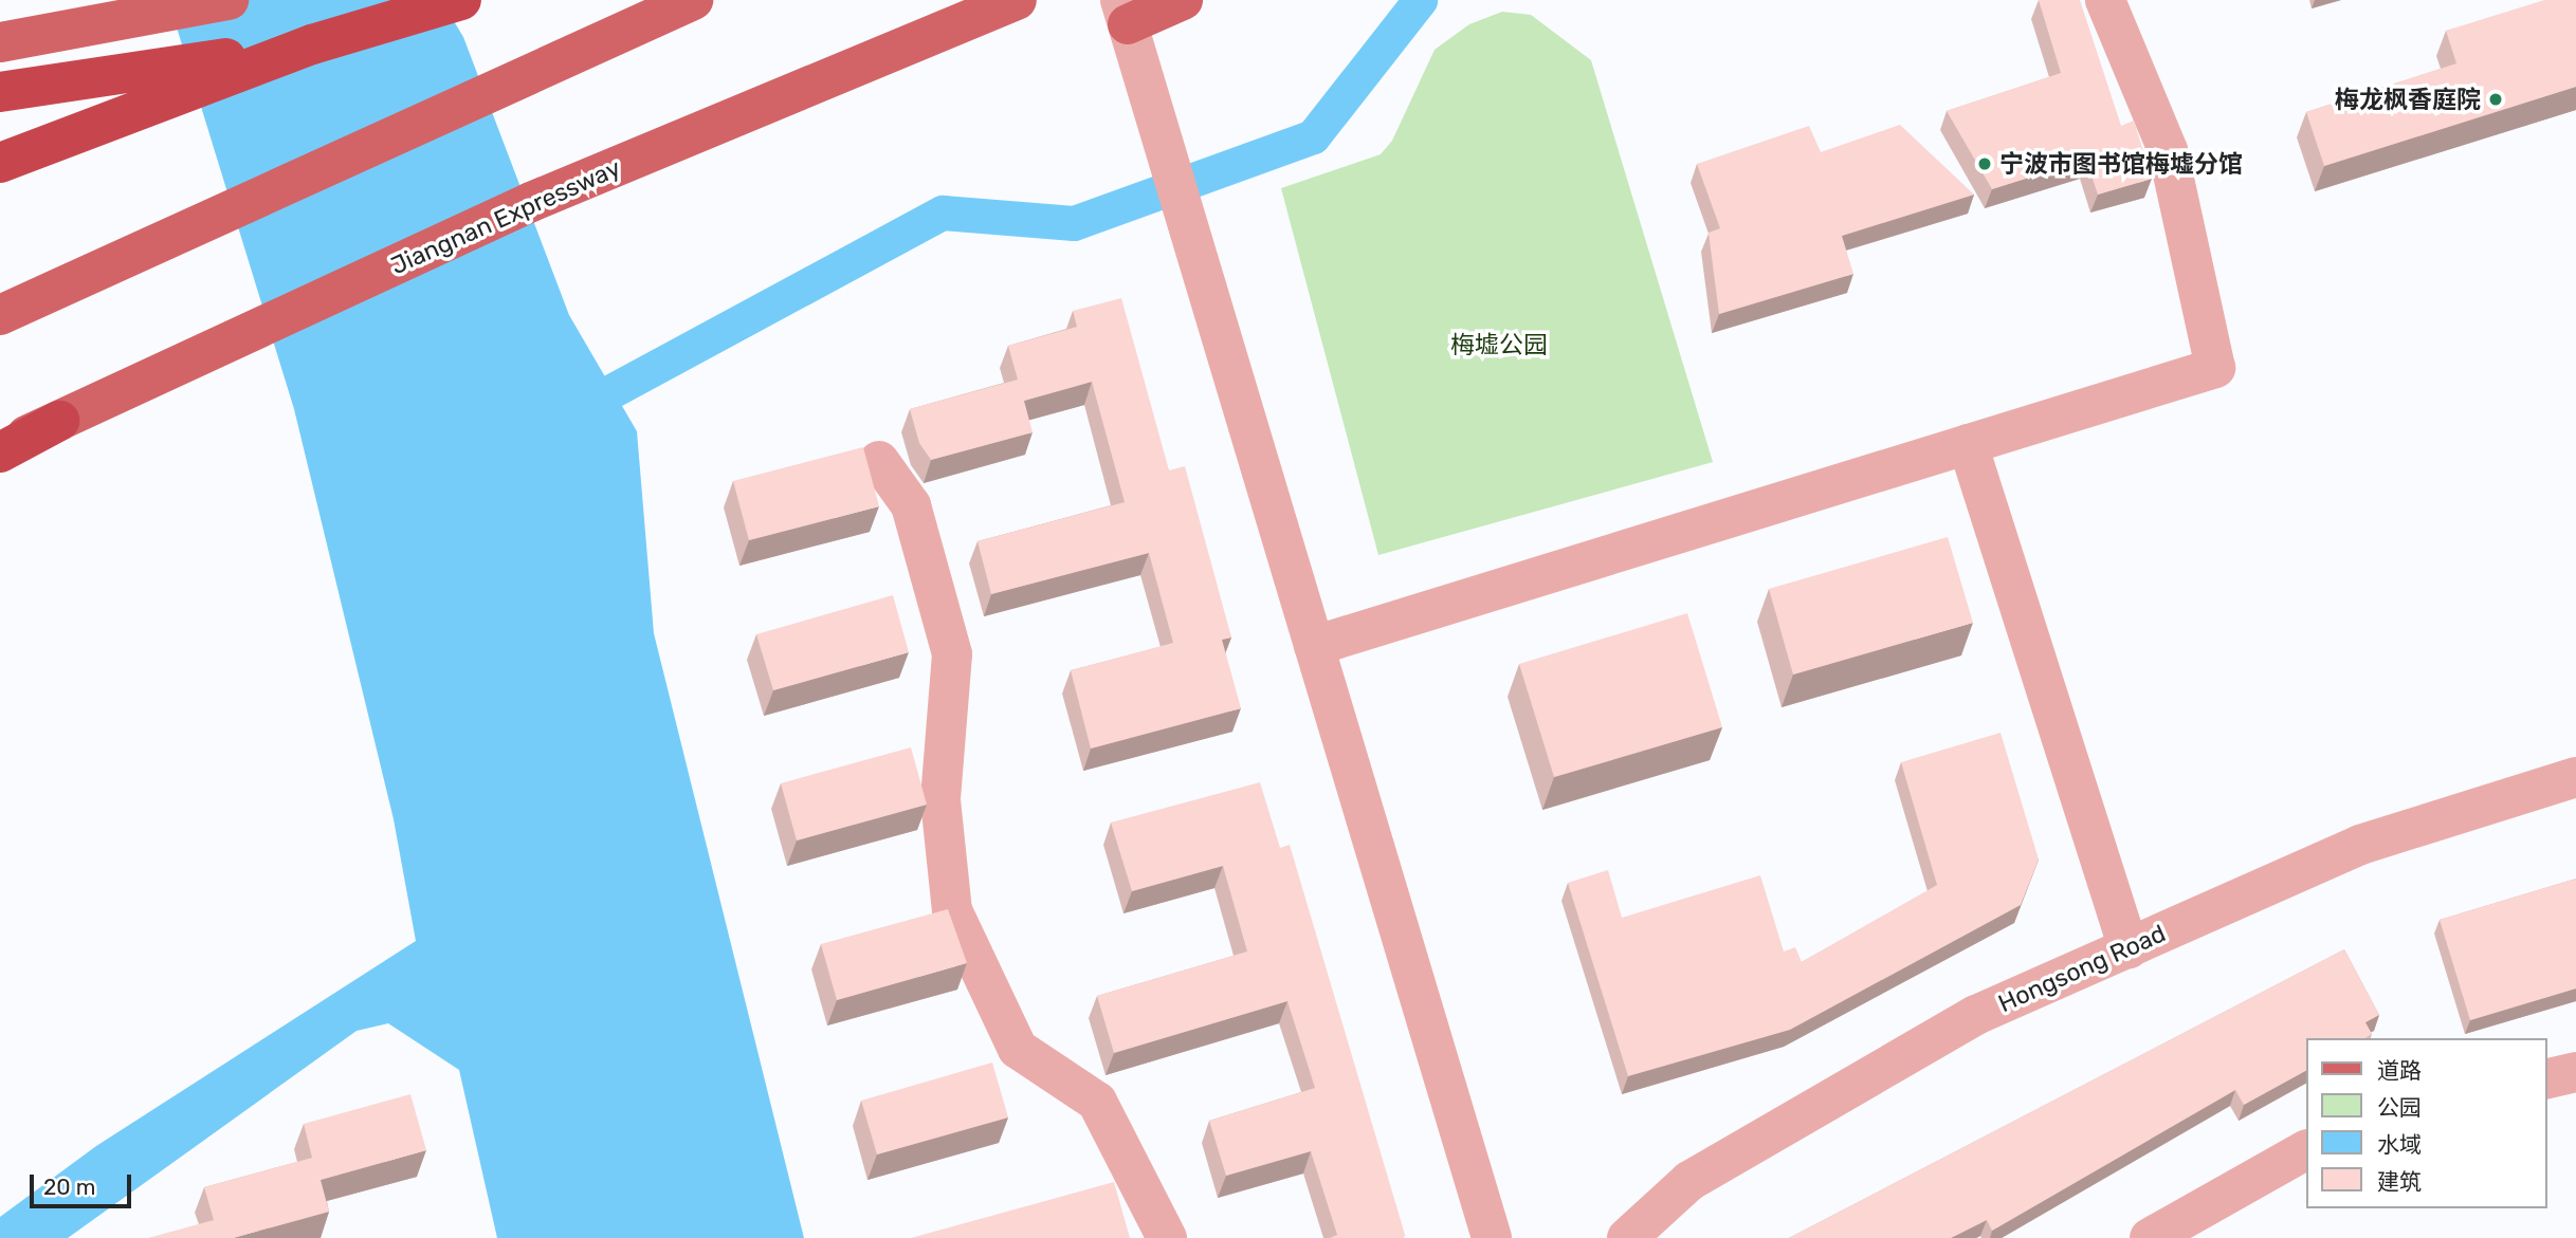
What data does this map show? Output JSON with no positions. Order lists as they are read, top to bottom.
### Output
{
  "streets": {
    "main road": ["Jiangnan Expressway"],
    "street": ["Hongsong Road"]
  },
  "parks": ["梅墟公园"],
  "places": ["梅龙枫香庭院", "宁波市图书馆梅墟分馆"],
  "legend": [
    "道路",
    "公园",
    "水域",
    "建筑"
  ],
  "scale_bar": "20 m"
}
